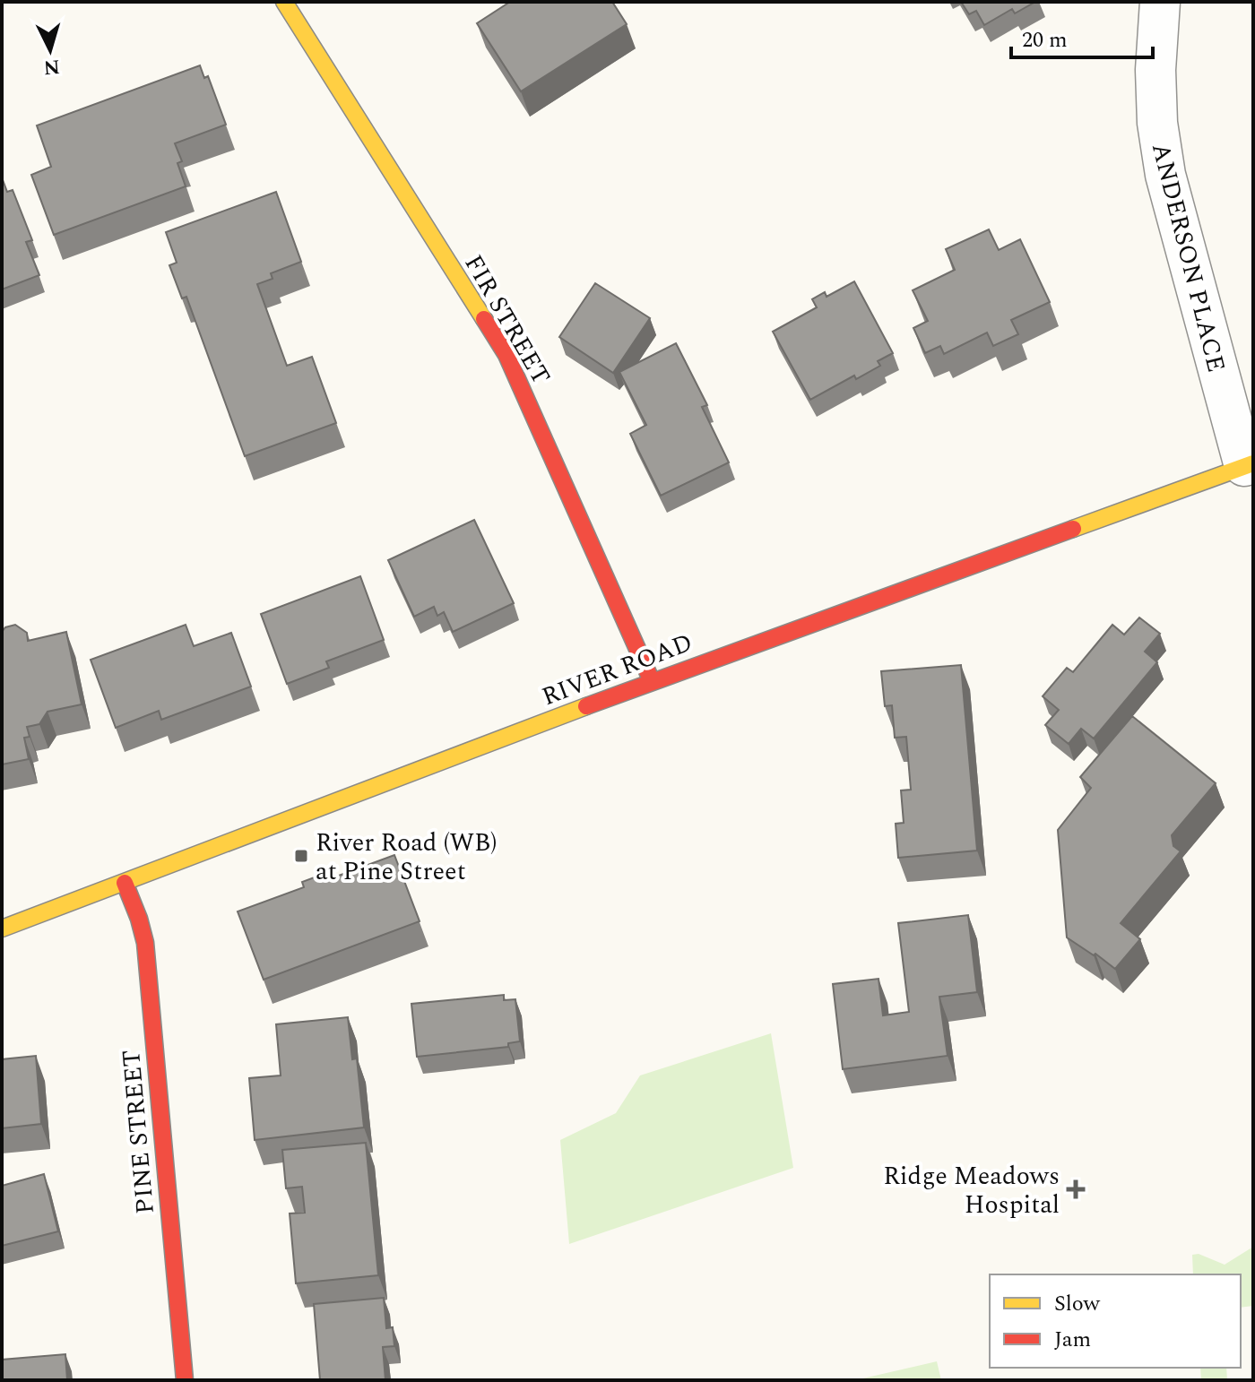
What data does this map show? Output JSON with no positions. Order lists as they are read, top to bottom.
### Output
{
  "streets": {
    "street": [
      "ANDERSON PLACE",
      "FIR STREET",
      "RIVER ROAD",
      "PINE STREET"
    ]
  },
  "crossings": [
    ["ANDERSON PLACE", "RIVER ROAD"],
    ["FIR STREET", "RIVER ROAD"],
    ["RIVER ROAD", "PINE STREET"]
  ],
  "places": {
    "transit": ["River Road (WB) at Pine Street"],
    "health": ["Ridge Meadows Hospital"]
  },
  "legend": ["Slow", "Jam"],
  "scale_bar": "20 m",
  "north": "bottom"
}
